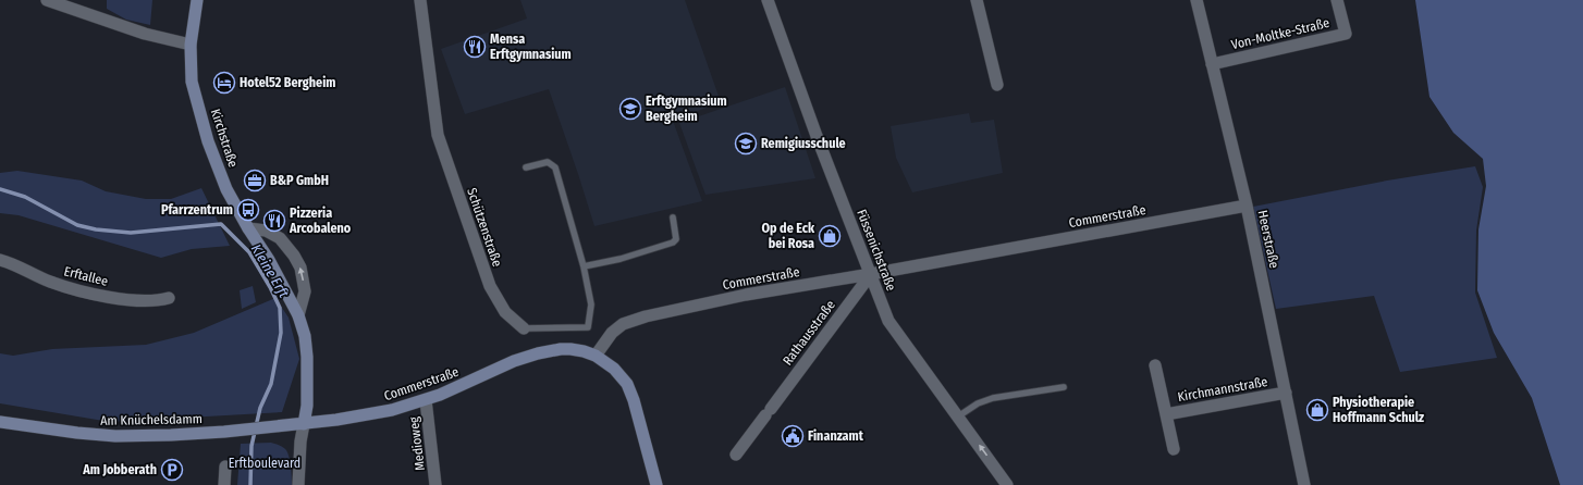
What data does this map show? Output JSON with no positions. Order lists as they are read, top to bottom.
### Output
{
  "streets": {
    "main road": ["Kirchstraße", "Commerstraße", "Am Knüchelsdamm"],
    "street": [
      "Von-Moltke-Straße",
      "Schützenstraße",
      "Heerstraße",
      "Füssenichstraße",
      "Erftallee",
      "Rathausstraße",
      "Kirchmannstraße",
      "Medioweg"
    ]
  },
  "crossings": [
    ["Von-Moltke-Straße", "Heerstraße"],
    ["Kirchstraße", "Commerstraße"],
    ["Kirchstraße", "Am Knüchelsdamm"],
    ["Commerstraße", "Heerstraße"],
    ["Commerstraße", "Füssenichstraße"],
    ["Commerstraße", "Rathausstraße"],
    ["Commerstraße", "Am Knüchelsdamm"],
    ["Commerstraße", "Medioweg"],
    ["Heerstraße", "Kirchmannstraße"],
    ["Füssenichstraße", "Rathausstraße"]
  ],
  "water": ["Kleine Erft"],
  "parks": ["Erftboulevard"],
  "places": {
    "restaurant": ["Mensa Erftgymnasium", "Pizzeria Arcobaleno"],
    "hotel": ["Hotel52 Bergheim"],
    "school or university": ["Erftgymnasium Bergheim", "Remigiusschule"],
    "office": ["B&P GmbH"],
    "bus stop": ["Pfarrzentrum"],
    "shop": ["Op de Eck bei Rosa", "Physiotherapie Hoffmann Schulz"],
    "public building": ["Finanzamt"],
    "parking": ["Am Jobberath"]
  }
}
